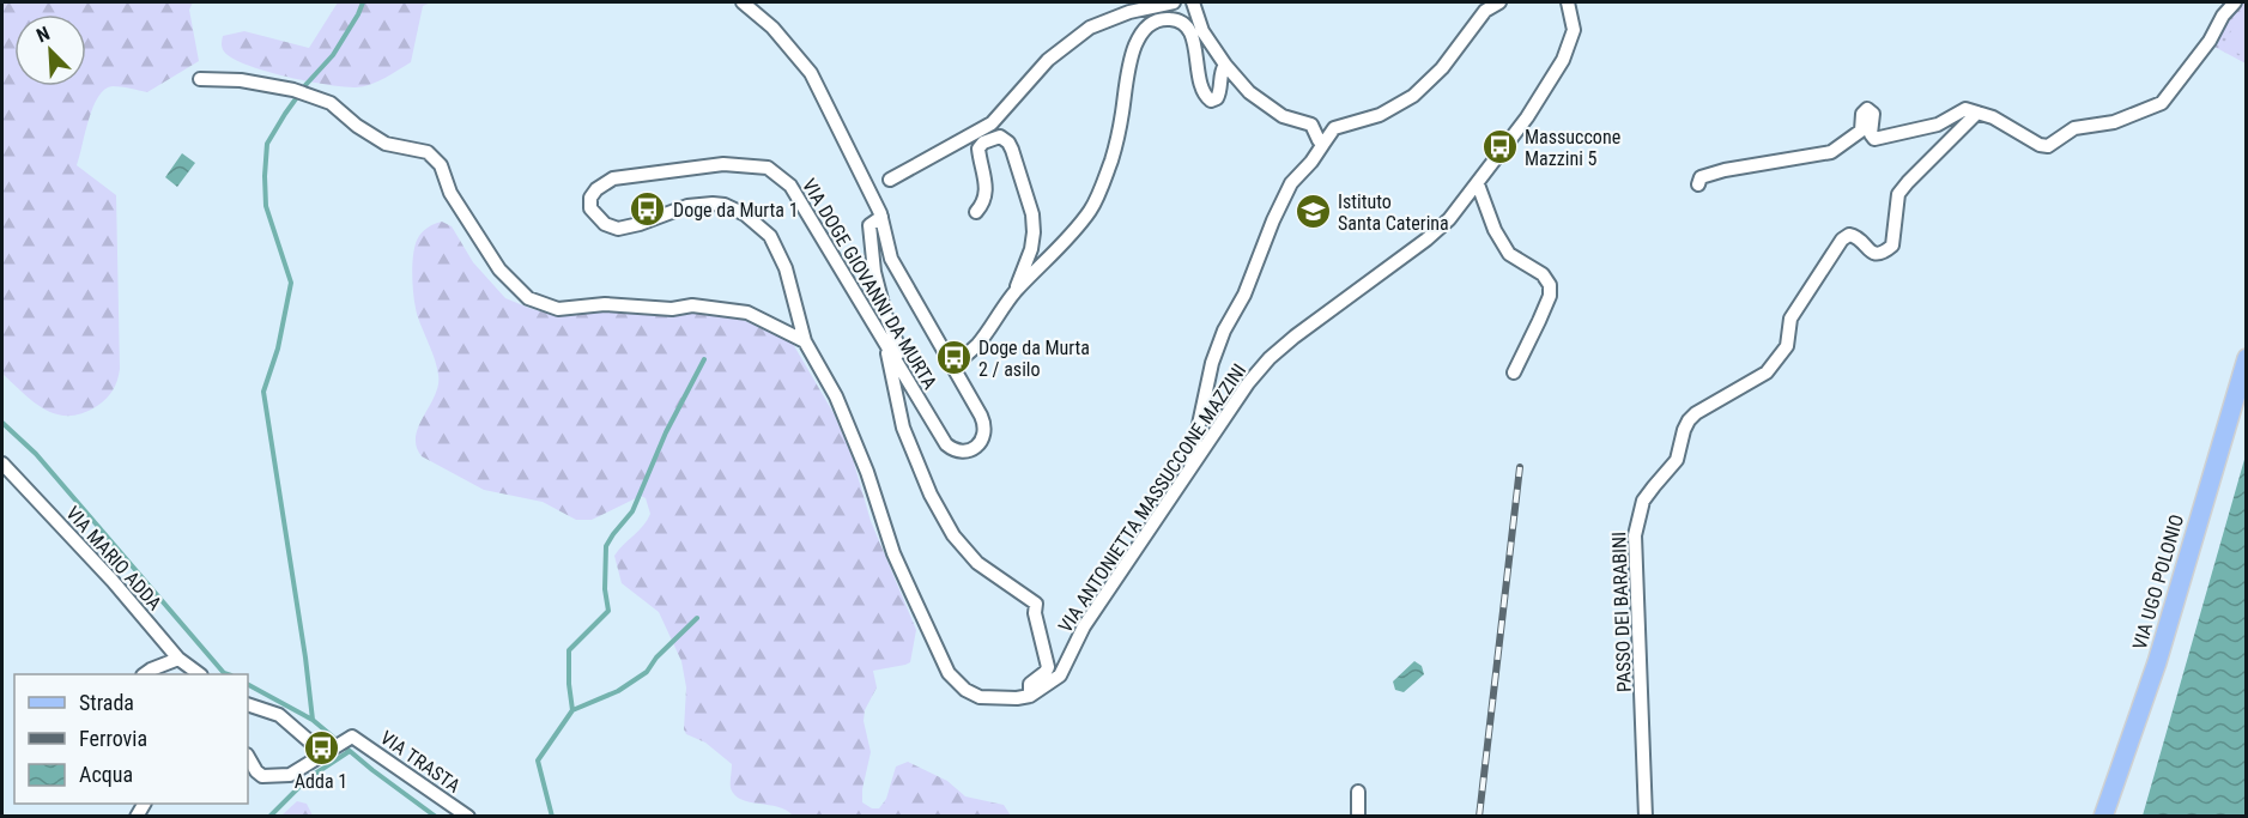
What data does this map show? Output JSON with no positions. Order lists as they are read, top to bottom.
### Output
{
  "streets": {
    "main road": ["VIA UGO POLONIO"],
    "street": [
      "VIA DOGE GIOVANNI DA MURTA",
      "VIA ANTONIETTA MASSUCCONE MAZZINI",
      "VIA MARIO ADDA",
      "PASSO DEI BARABINI",
      "VIA TRASTA"
    ]
  },
  "crossings": [
    ["VIA DOGE GIOVANNI DA MURTA", "VIA ANTONIETTA MASSUCCONE MAZZINI"]
  ],
  "places": {
    "bus stop": [
      "Massuccone Mazzini 5",
      "Doge da Murta 1",
      "Doge da Murta 2 / asilo",
      "Adda 1"
    ],
    "school or university": ["Istituto Santa Caterina"]
  },
  "legend": ["Strada", "Ferrovia", "Acqua"],
  "north": "top left"
}
